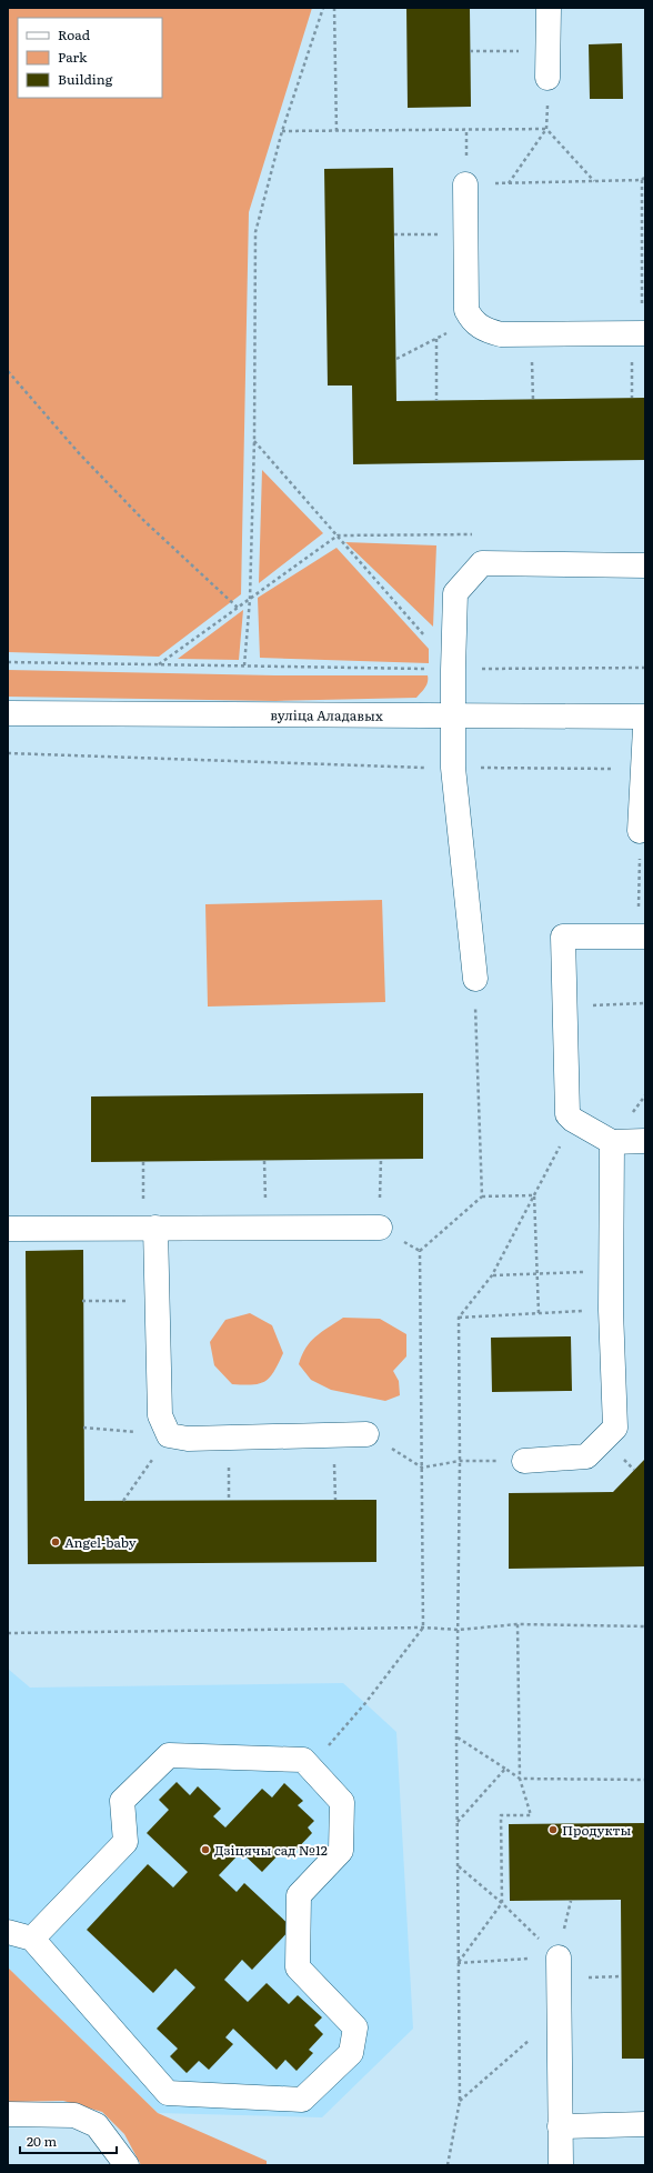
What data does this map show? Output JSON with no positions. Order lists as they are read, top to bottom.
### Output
{
  "streets": {
    "street": ["вуліца Аладавых"]
  },
  "places": ["Angel-baby", "Продукты", "Дзіцячы сад №12"],
  "legend": ["Road", "Park", "Building"],
  "scale_bar": "20 m"
}
